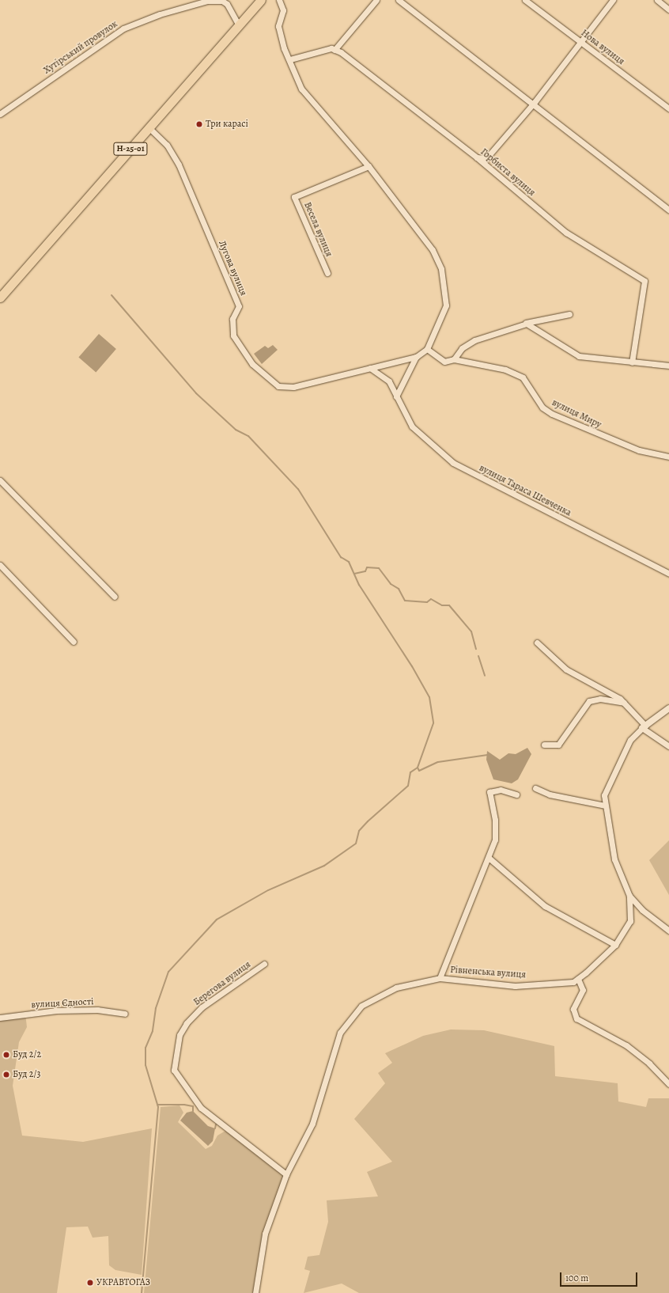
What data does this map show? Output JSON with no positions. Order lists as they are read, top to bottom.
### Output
{
  "streets": {
    "main road": ["Н-25-01"],
    "street": [
      "Хутірський провулок",
      "Нова вулиця",
      "Горбиста вулиця",
      "Весела вулиця",
      "Лугова вулиця",
      "вулиця Миру",
      "вулиця Тараса Шевченка",
      "Рівненська вулиця",
      "Берегова вулиця",
      "вулиця Єдності"
    ]
  },
  "crossings": [
    ["Хутірський провулок", "Н-25-01"],
    ["Н-25-01", "Лугова вулиця"],
    ["Лугова вулиця", "вулиця Тараса Шевченка"],
    ["Рівненська вулиця", "Берегова вулиця"]
  ],
  "places": [
    "Три карасі",
    "Буд 2/2",
    "Буд 2/3",
    "УКРАВТОГАЗ"
  ],
  "scale_bar": "100 m"
}
